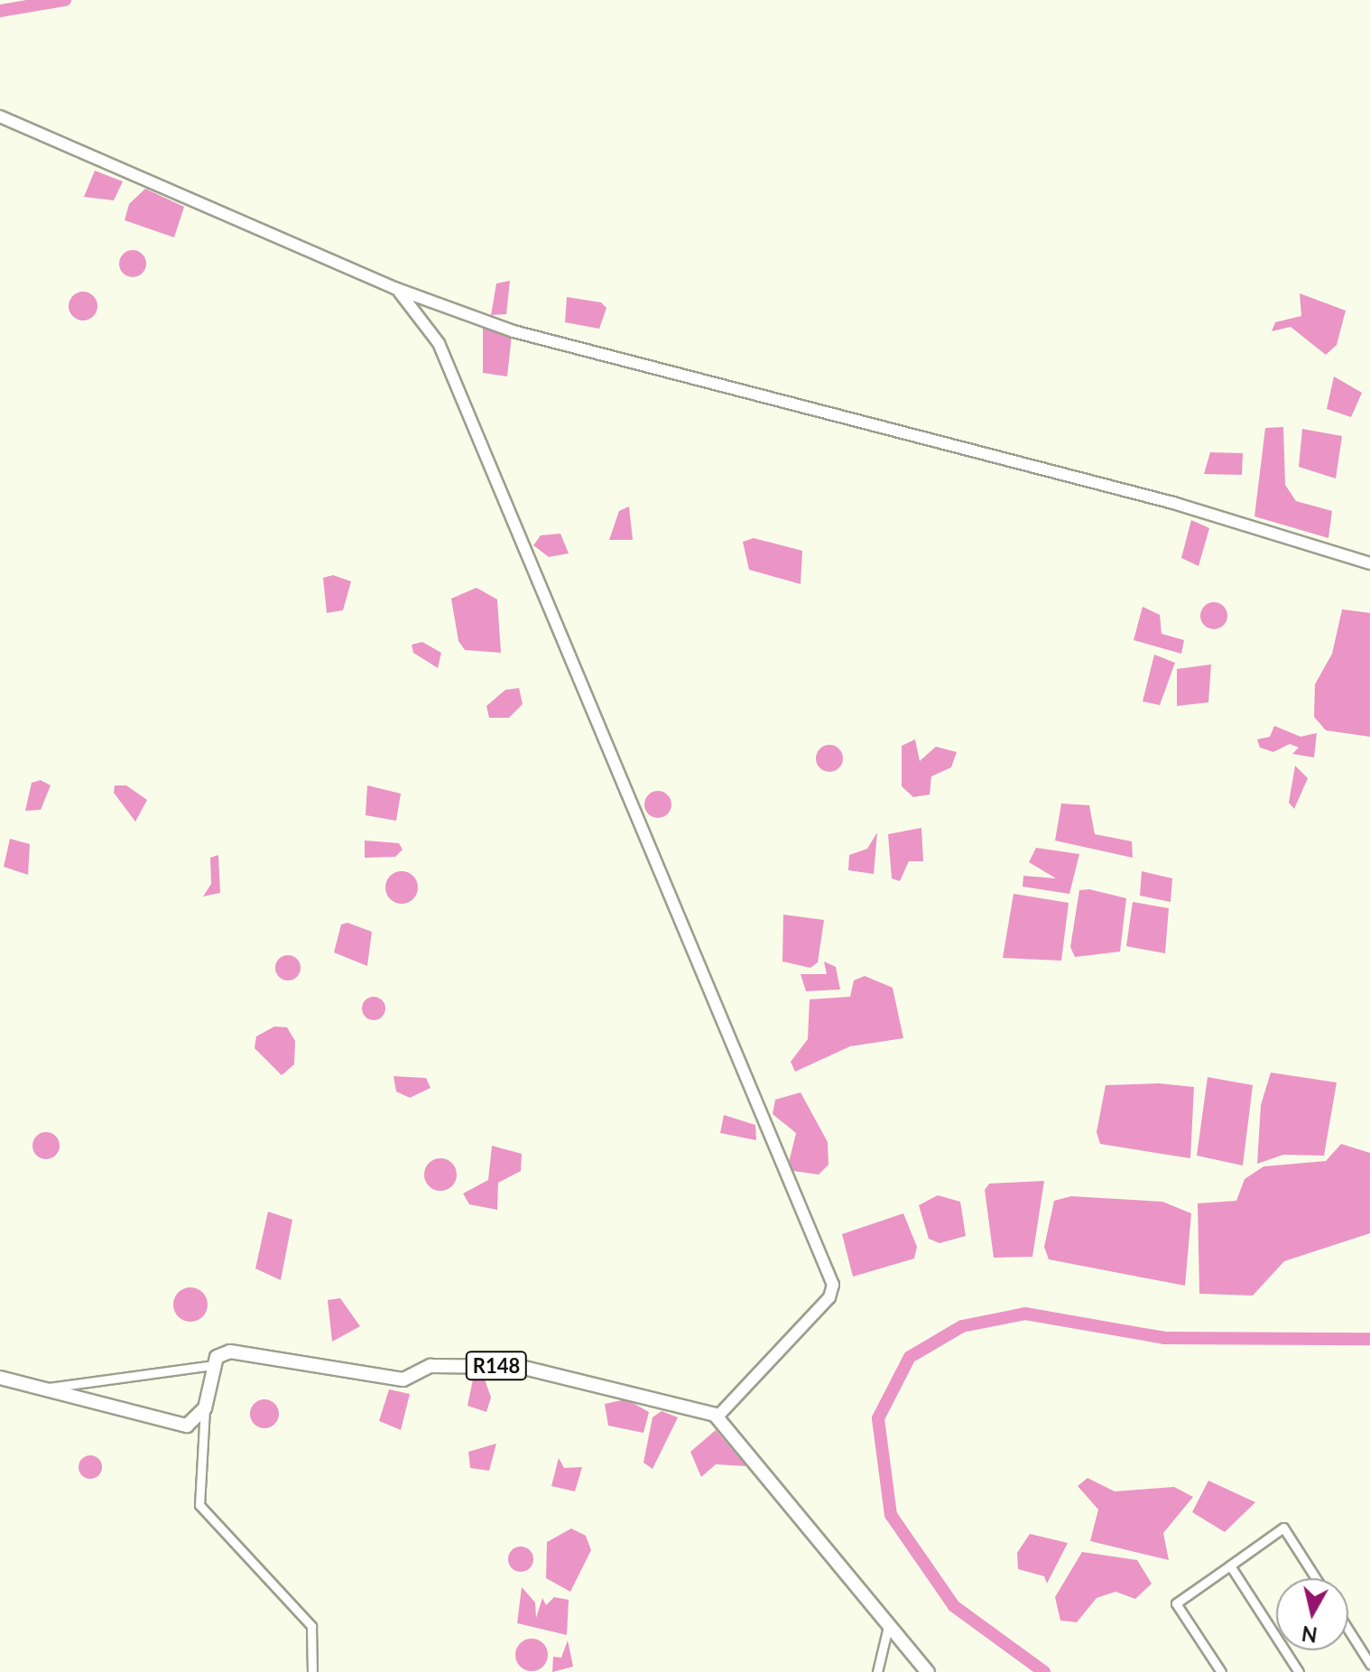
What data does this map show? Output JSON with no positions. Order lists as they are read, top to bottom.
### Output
{
  "streets": {
    "main road": ["R148"]
  },
  "north": "bottom"
}
